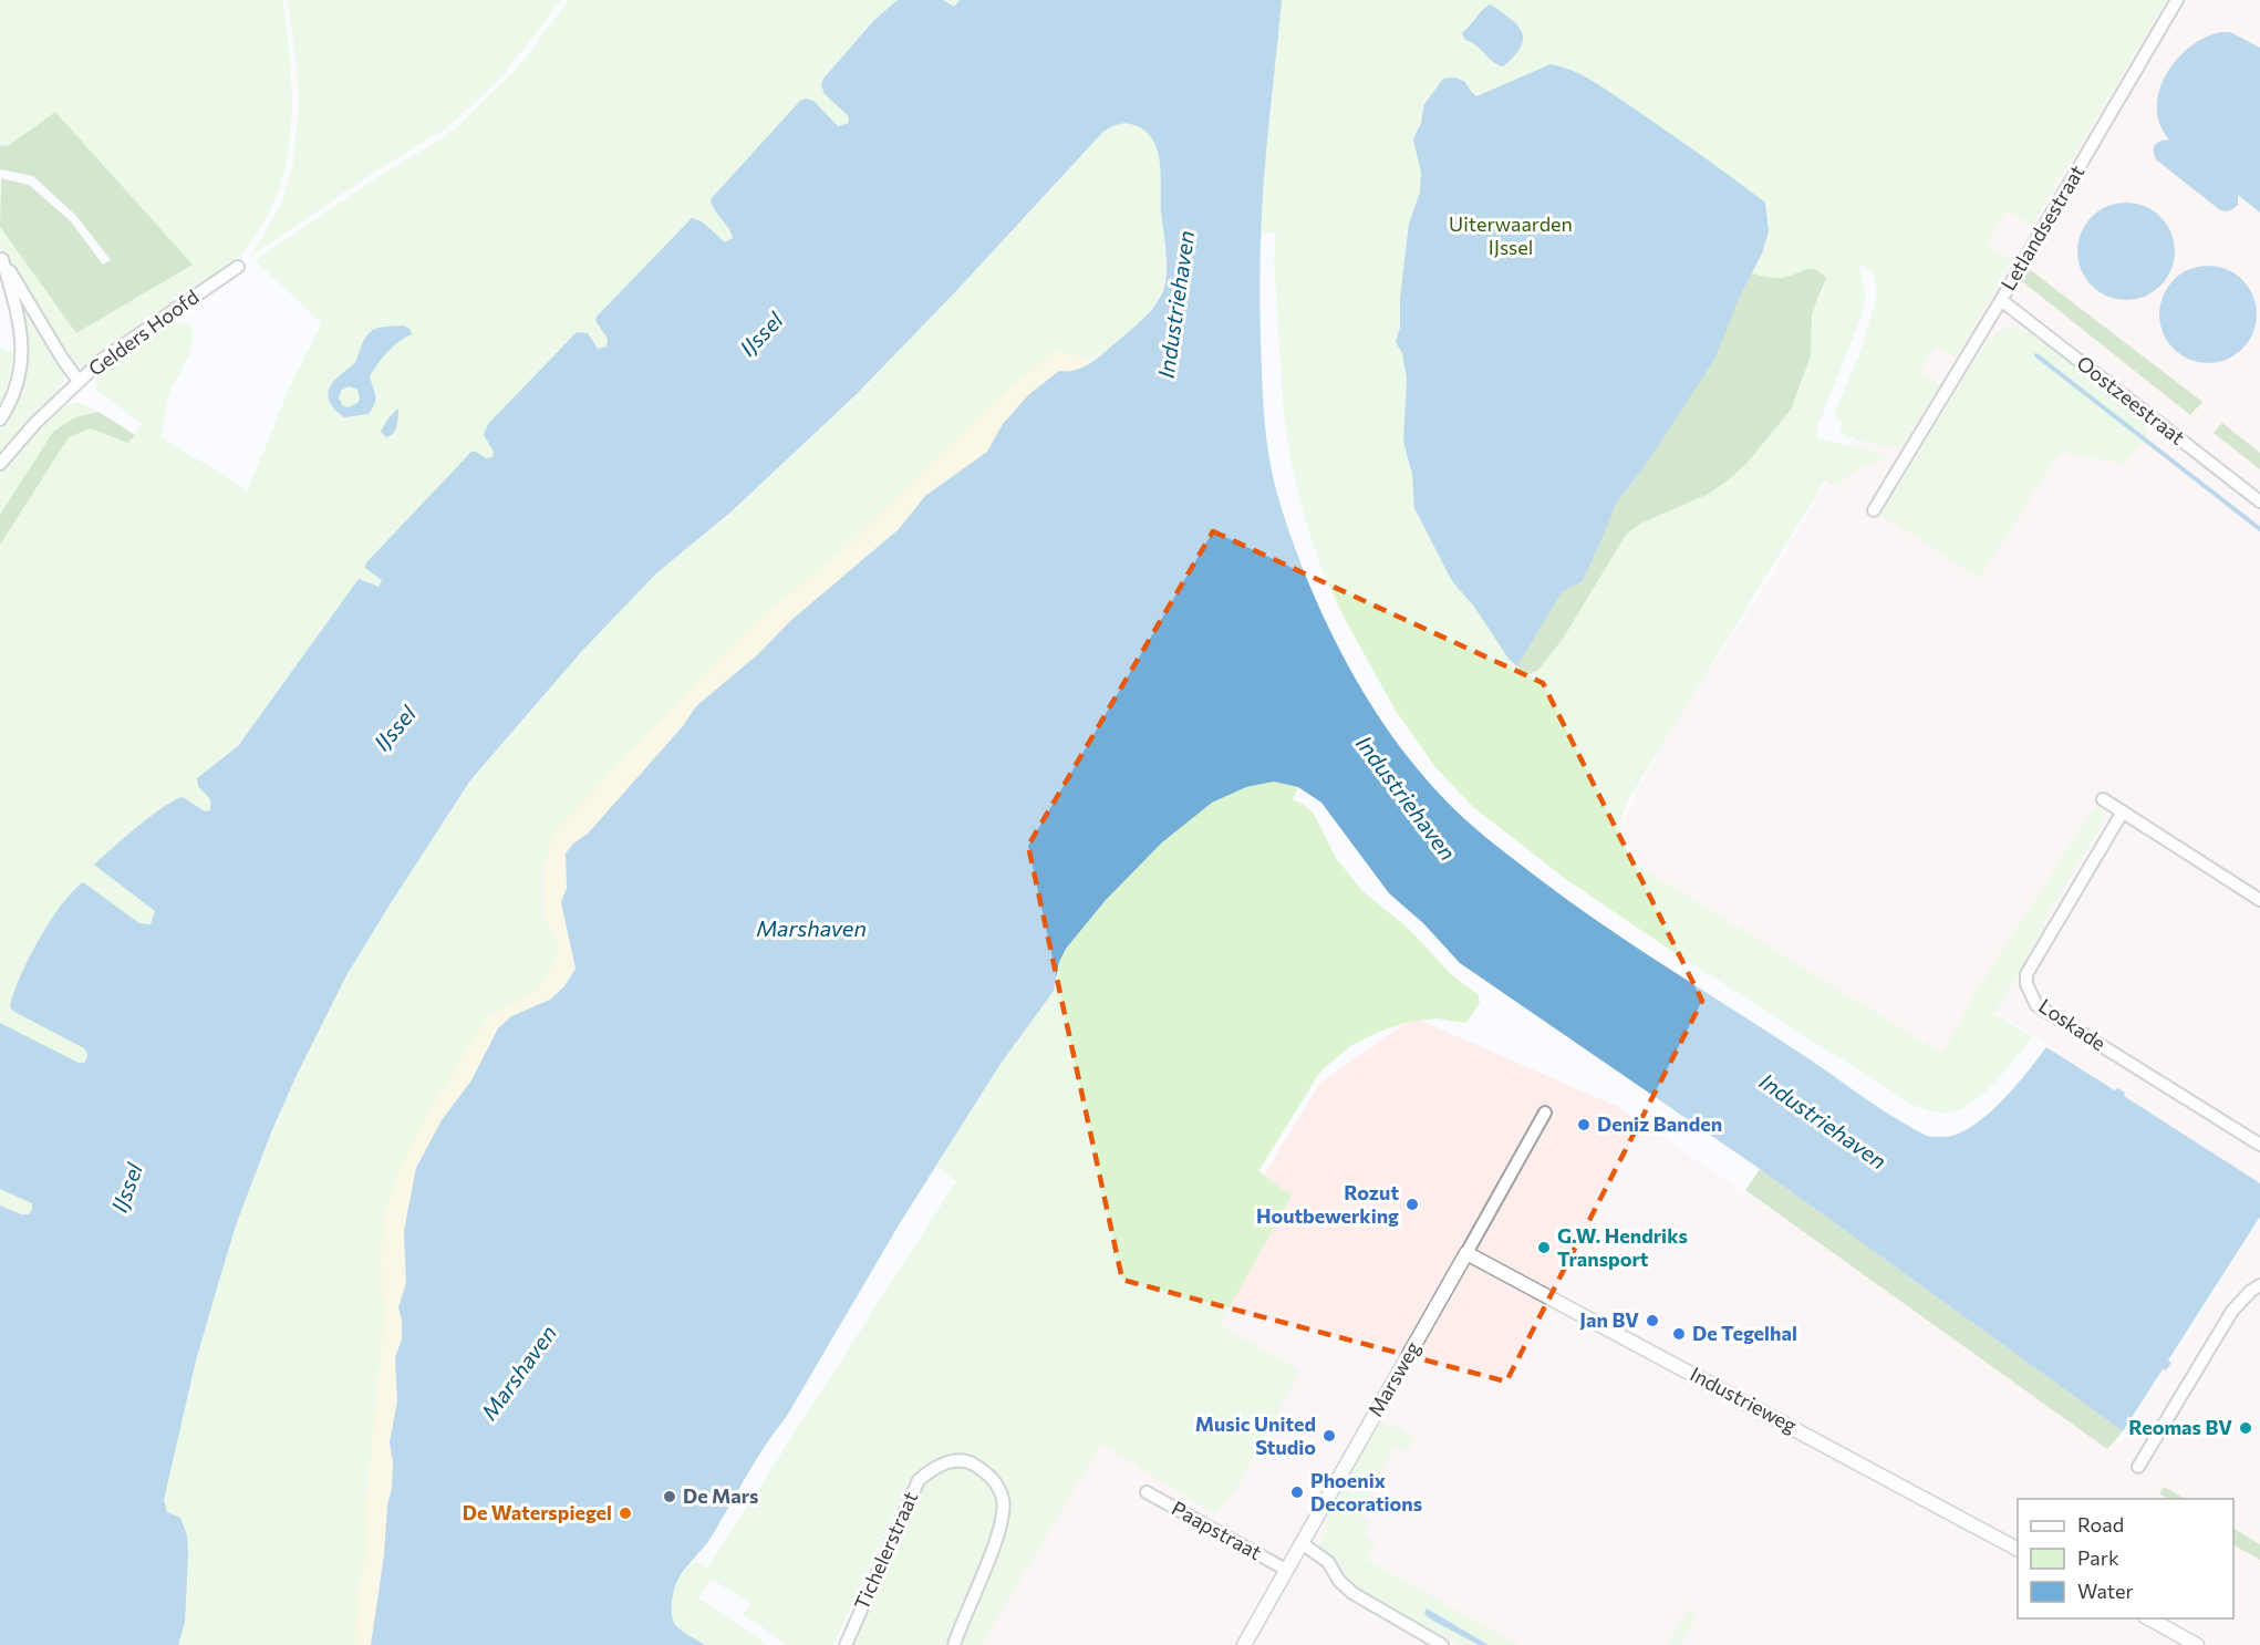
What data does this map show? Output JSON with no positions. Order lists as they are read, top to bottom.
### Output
{
  "streets": {
    "street": [
      "Letlandsestraat",
      "Gelders Hoofd",
      "Oostzeestraat",
      "Loskade",
      "Marsweg",
      "Industrieweg",
      "Paapstraat",
      "Tichelerstraat"
    ]
  },
  "crossings": [
    ["Letlandsestraat", "Oostzeestraat"],
    ["Marsweg", "Industrieweg"],
    ["Marsweg", "Paapstraat"]
  ],
  "water": ["Industriehaven", "IJssel", "Marshaven"],
  "parks": ["Uiterwaarden IJssel"],
  "places": [
    "Deniz Banden",
    "Rozut Houtbewerking",
    "G.W. Hendriks Transport",
    "Jan BV",
    "De Tegelhal",
    "Reomas BV",
    "Music United Studio",
    "Phoenix Decorations",
    "De Mars",
    "De Waterspiegel"
  ],
  "legend": ["Road", "Park", "Water"]
}
